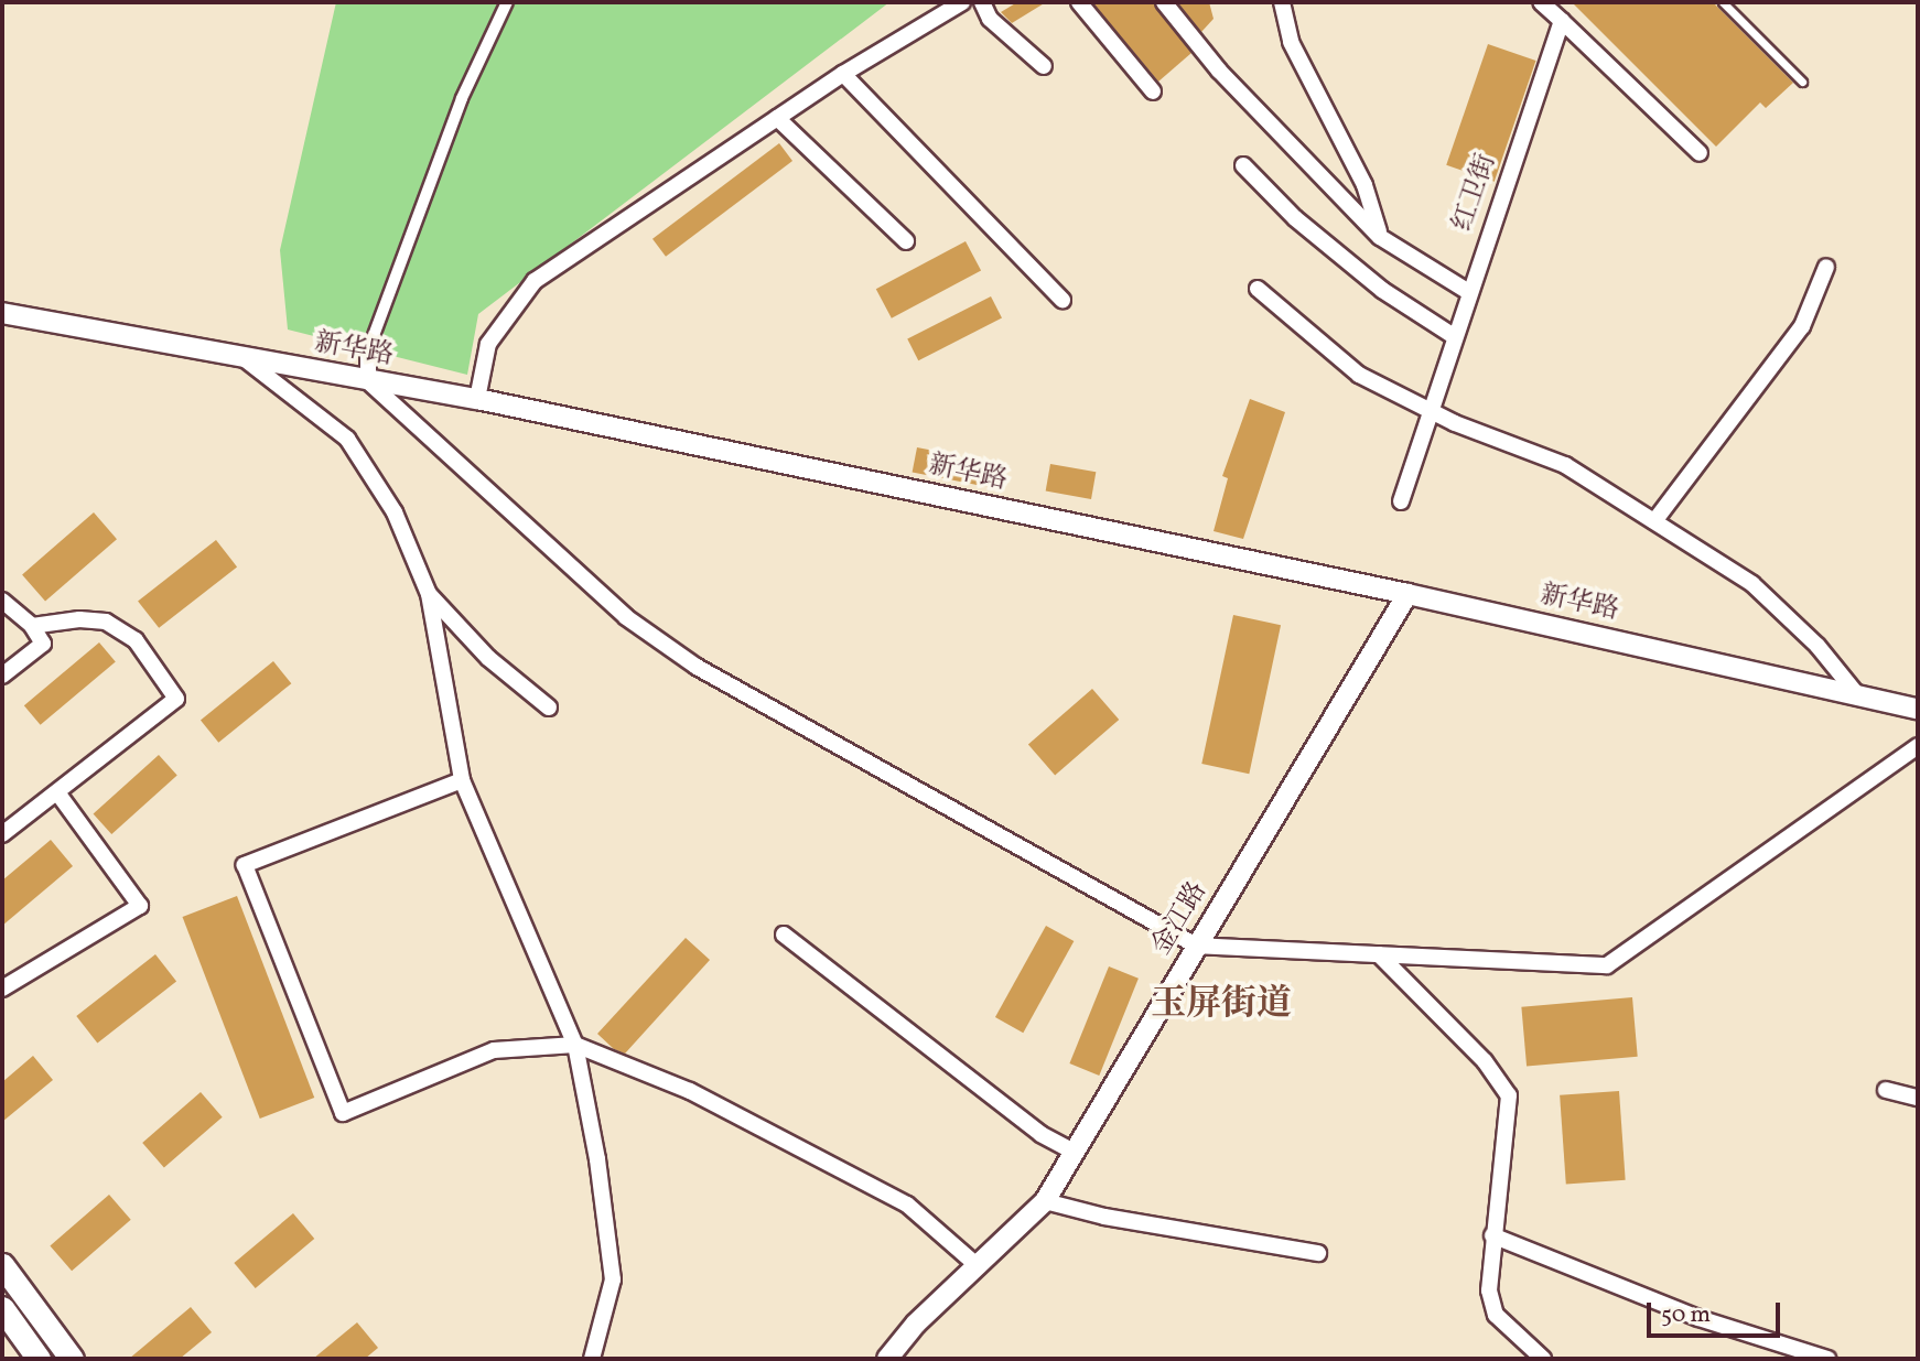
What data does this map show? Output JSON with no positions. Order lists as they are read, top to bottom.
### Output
{
  "streets": {
    "street": ["红卫街", "新华路", "金江路"]
  },
  "crossings": [
    ["新华路", "金江路"]
  ],
  "districts": ["玉屏街道"],
  "scale_bar": "50 m"
}
